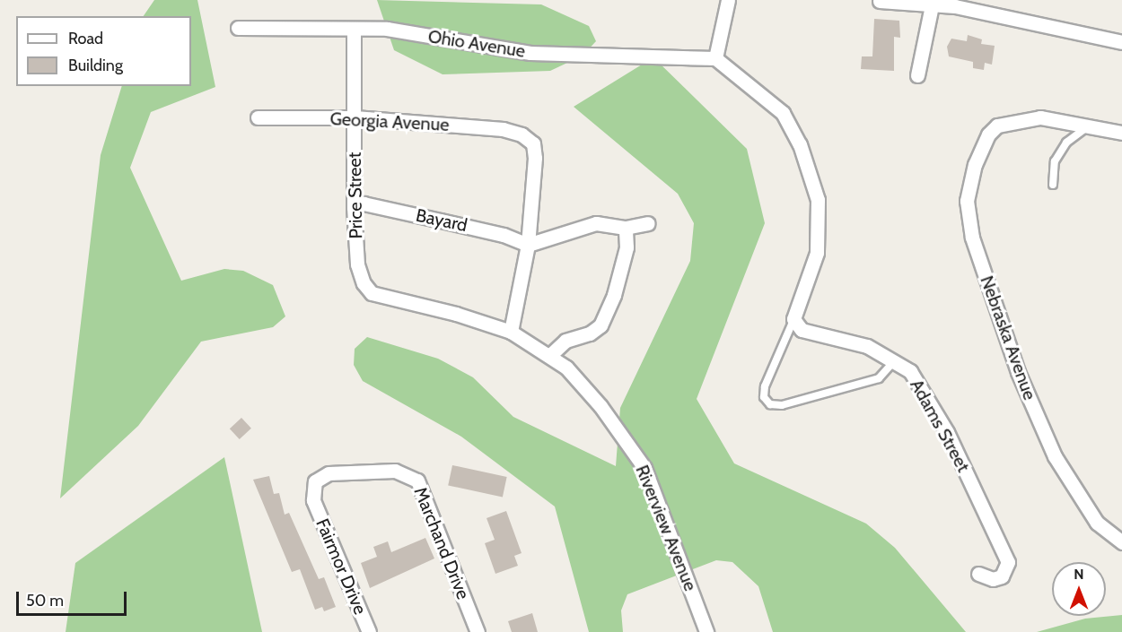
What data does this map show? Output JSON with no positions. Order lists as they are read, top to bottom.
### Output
{
  "streets": {
    "street": [
      "Ohio Avenue",
      "Georgia Avenue",
      "Price Street",
      "Bayard",
      "Nebraska Avenue",
      "Adams Street",
      "Riverview Avenue",
      "Marchand Drive",
      "Fairmor Drive"
    ]
  },
  "crossings": [
    ["Ohio Avenue", "Price Street"],
    ["Georgia Avenue", "Price Street"],
    ["Georgia Avenue", "Bayard"],
    ["Price Street", "Bayard"],
    ["Price Street", "Riverview Avenue"],
    ["Marchand Drive", "Fairmor Drive"]
  ],
  "legend": ["Road", "Building"],
  "scale_bar": "50 m",
  "north": "top"
}
